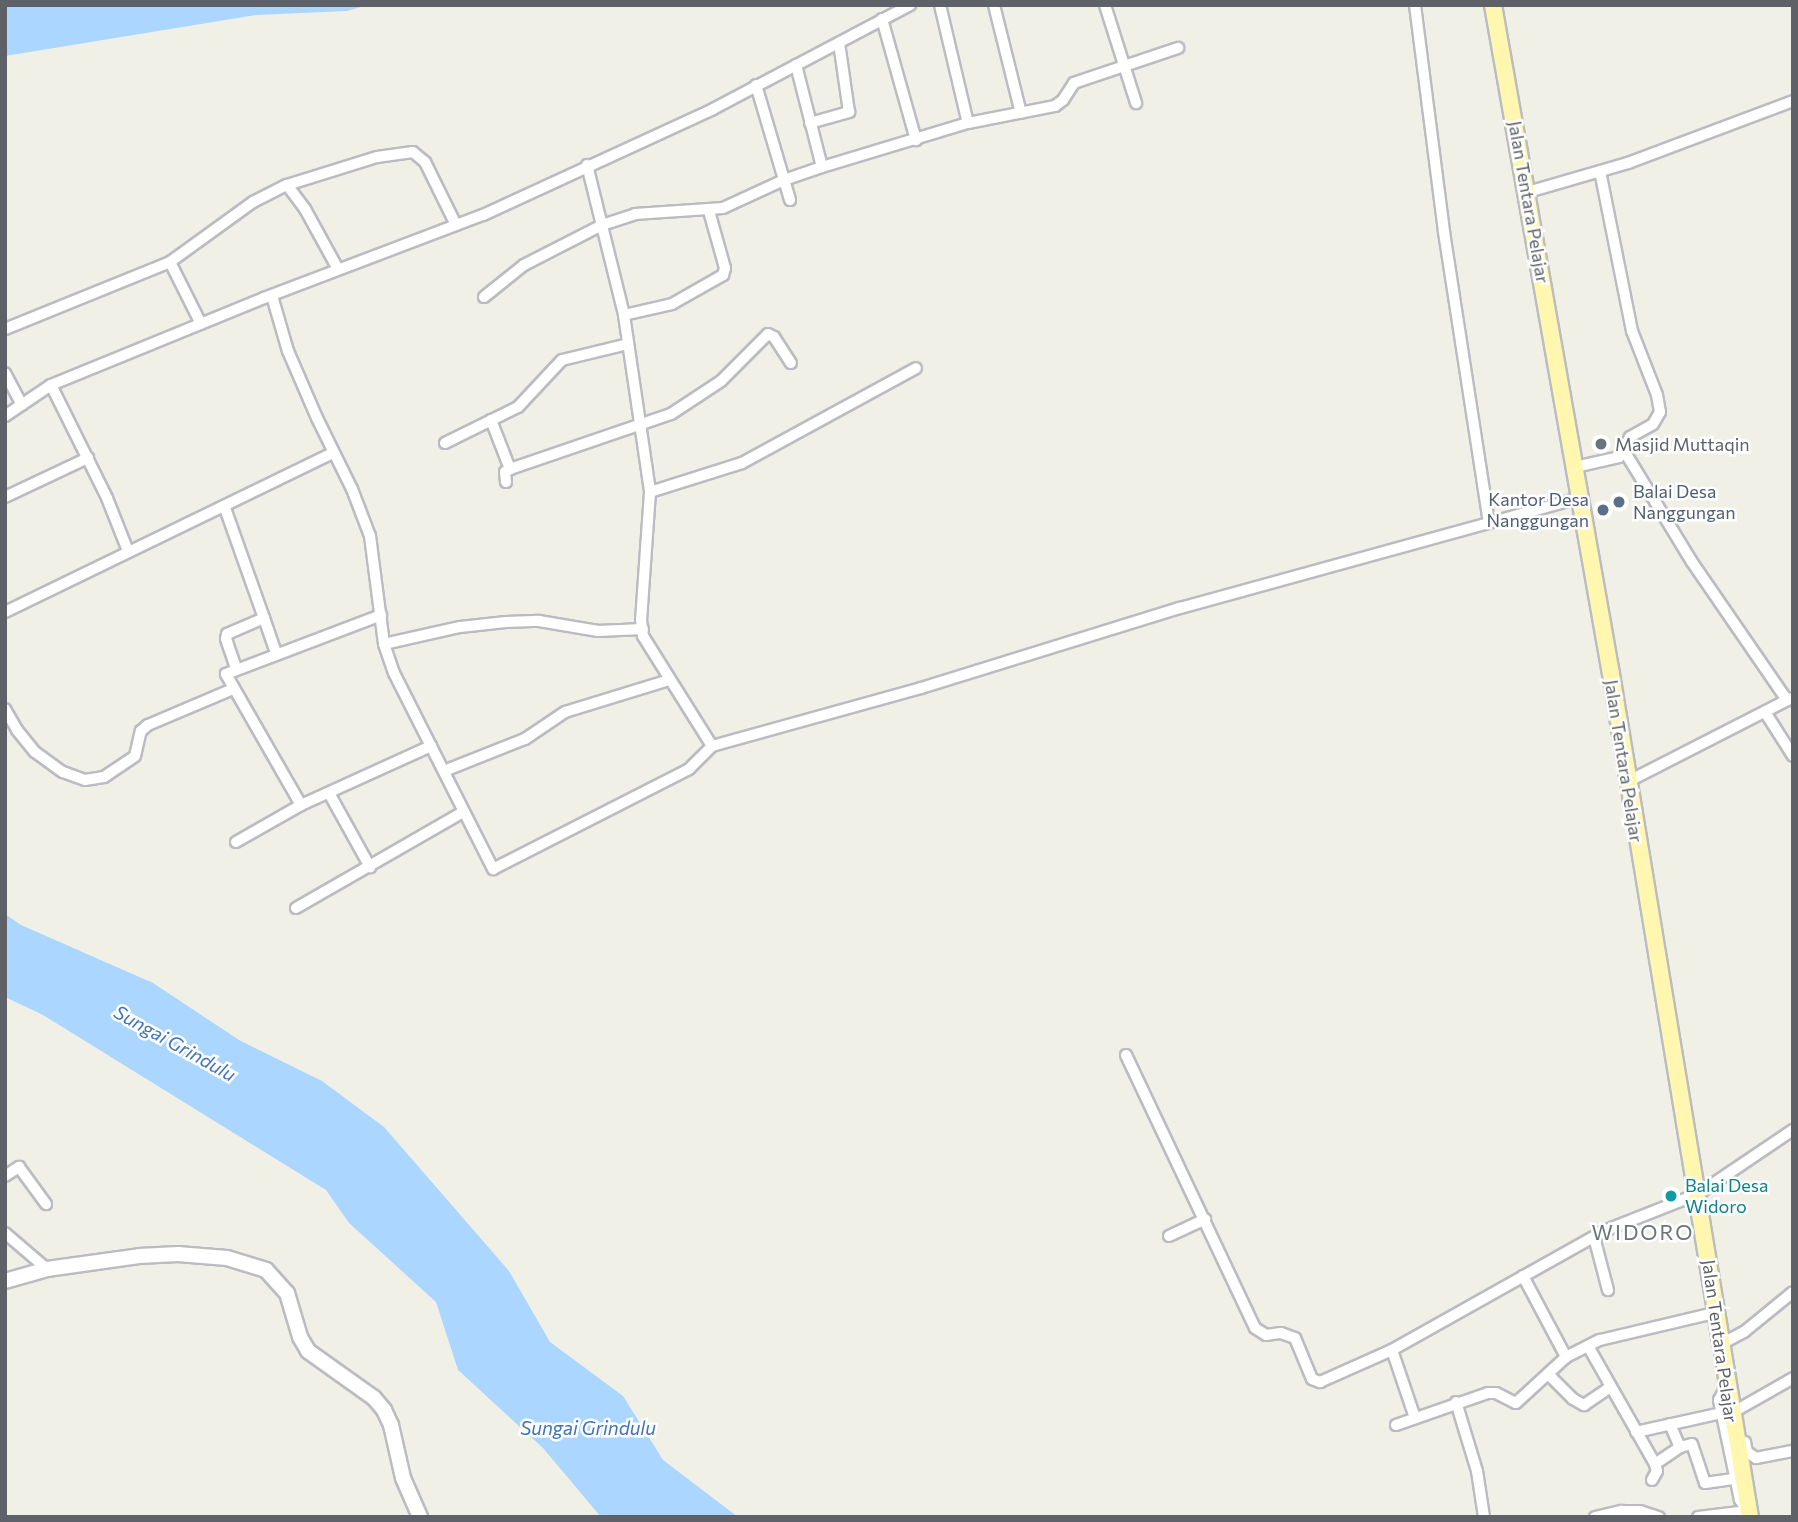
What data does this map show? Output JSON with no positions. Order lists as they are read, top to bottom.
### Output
{
  "streets": {
    "main road": ["Jalan Tentara Pelajar"]
  },
  "districts": ["WIDORO"],
  "water": ["Sungai Grindulu"],
  "places": [
    "Masjid Muttaqin",
    "Balai Desa Nanggungan",
    "Kantor Desa Nanggungan",
    "Balai Desa Widoro"
  ]
}
